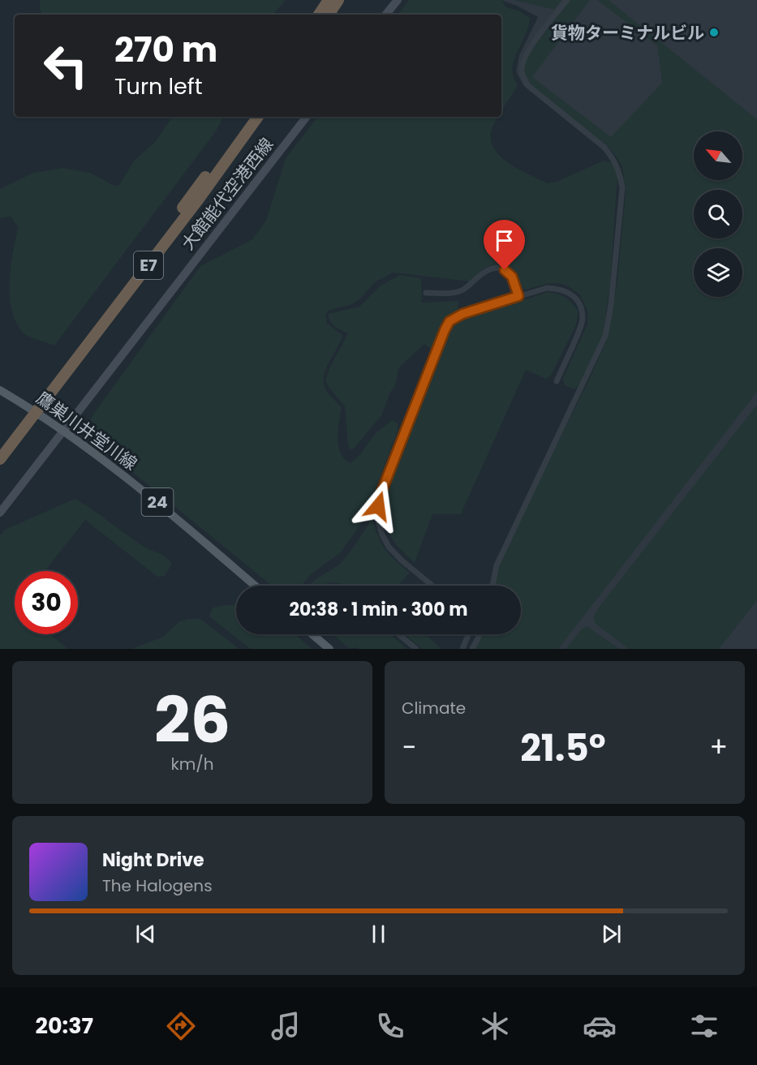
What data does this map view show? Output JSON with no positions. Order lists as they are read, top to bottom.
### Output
{
  "streets": {
    "highway": ["E7"],
    "main road": ["大館能代空港西線", "鷹巣川井堂川線", "24"]
  },
  "crossings": [
    ["大館能代空港西線", "鷹巣川井堂川線"]
  ],
  "places": ["貨物ターミナルビル"],
  "north": "top left",
  "page": {
    "turn": ["270 m", "Turn left"],
    "limit": "30",
    "trip": "20:38 · 1 min · 300 m",
    "tile": [
      ["26", "km/h"],
      "Climate"
    ],
    "heat": ["−", "21.5°", "+"],
    "song": ["Night Drive", "The Halogens"],
    "tabs": "20:37"
  }
}
